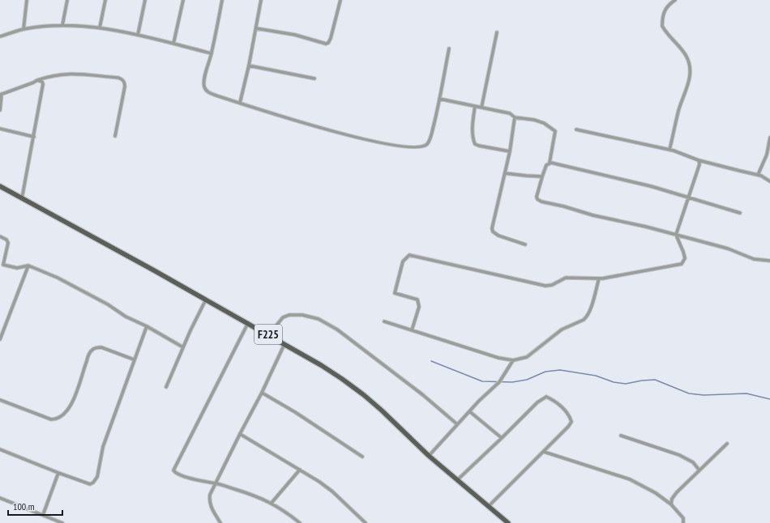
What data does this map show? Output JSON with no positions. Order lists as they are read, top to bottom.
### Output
{
  "streets": {
    "main road": ["F225"]
  },
  "scale_bar": "100 m"
}
